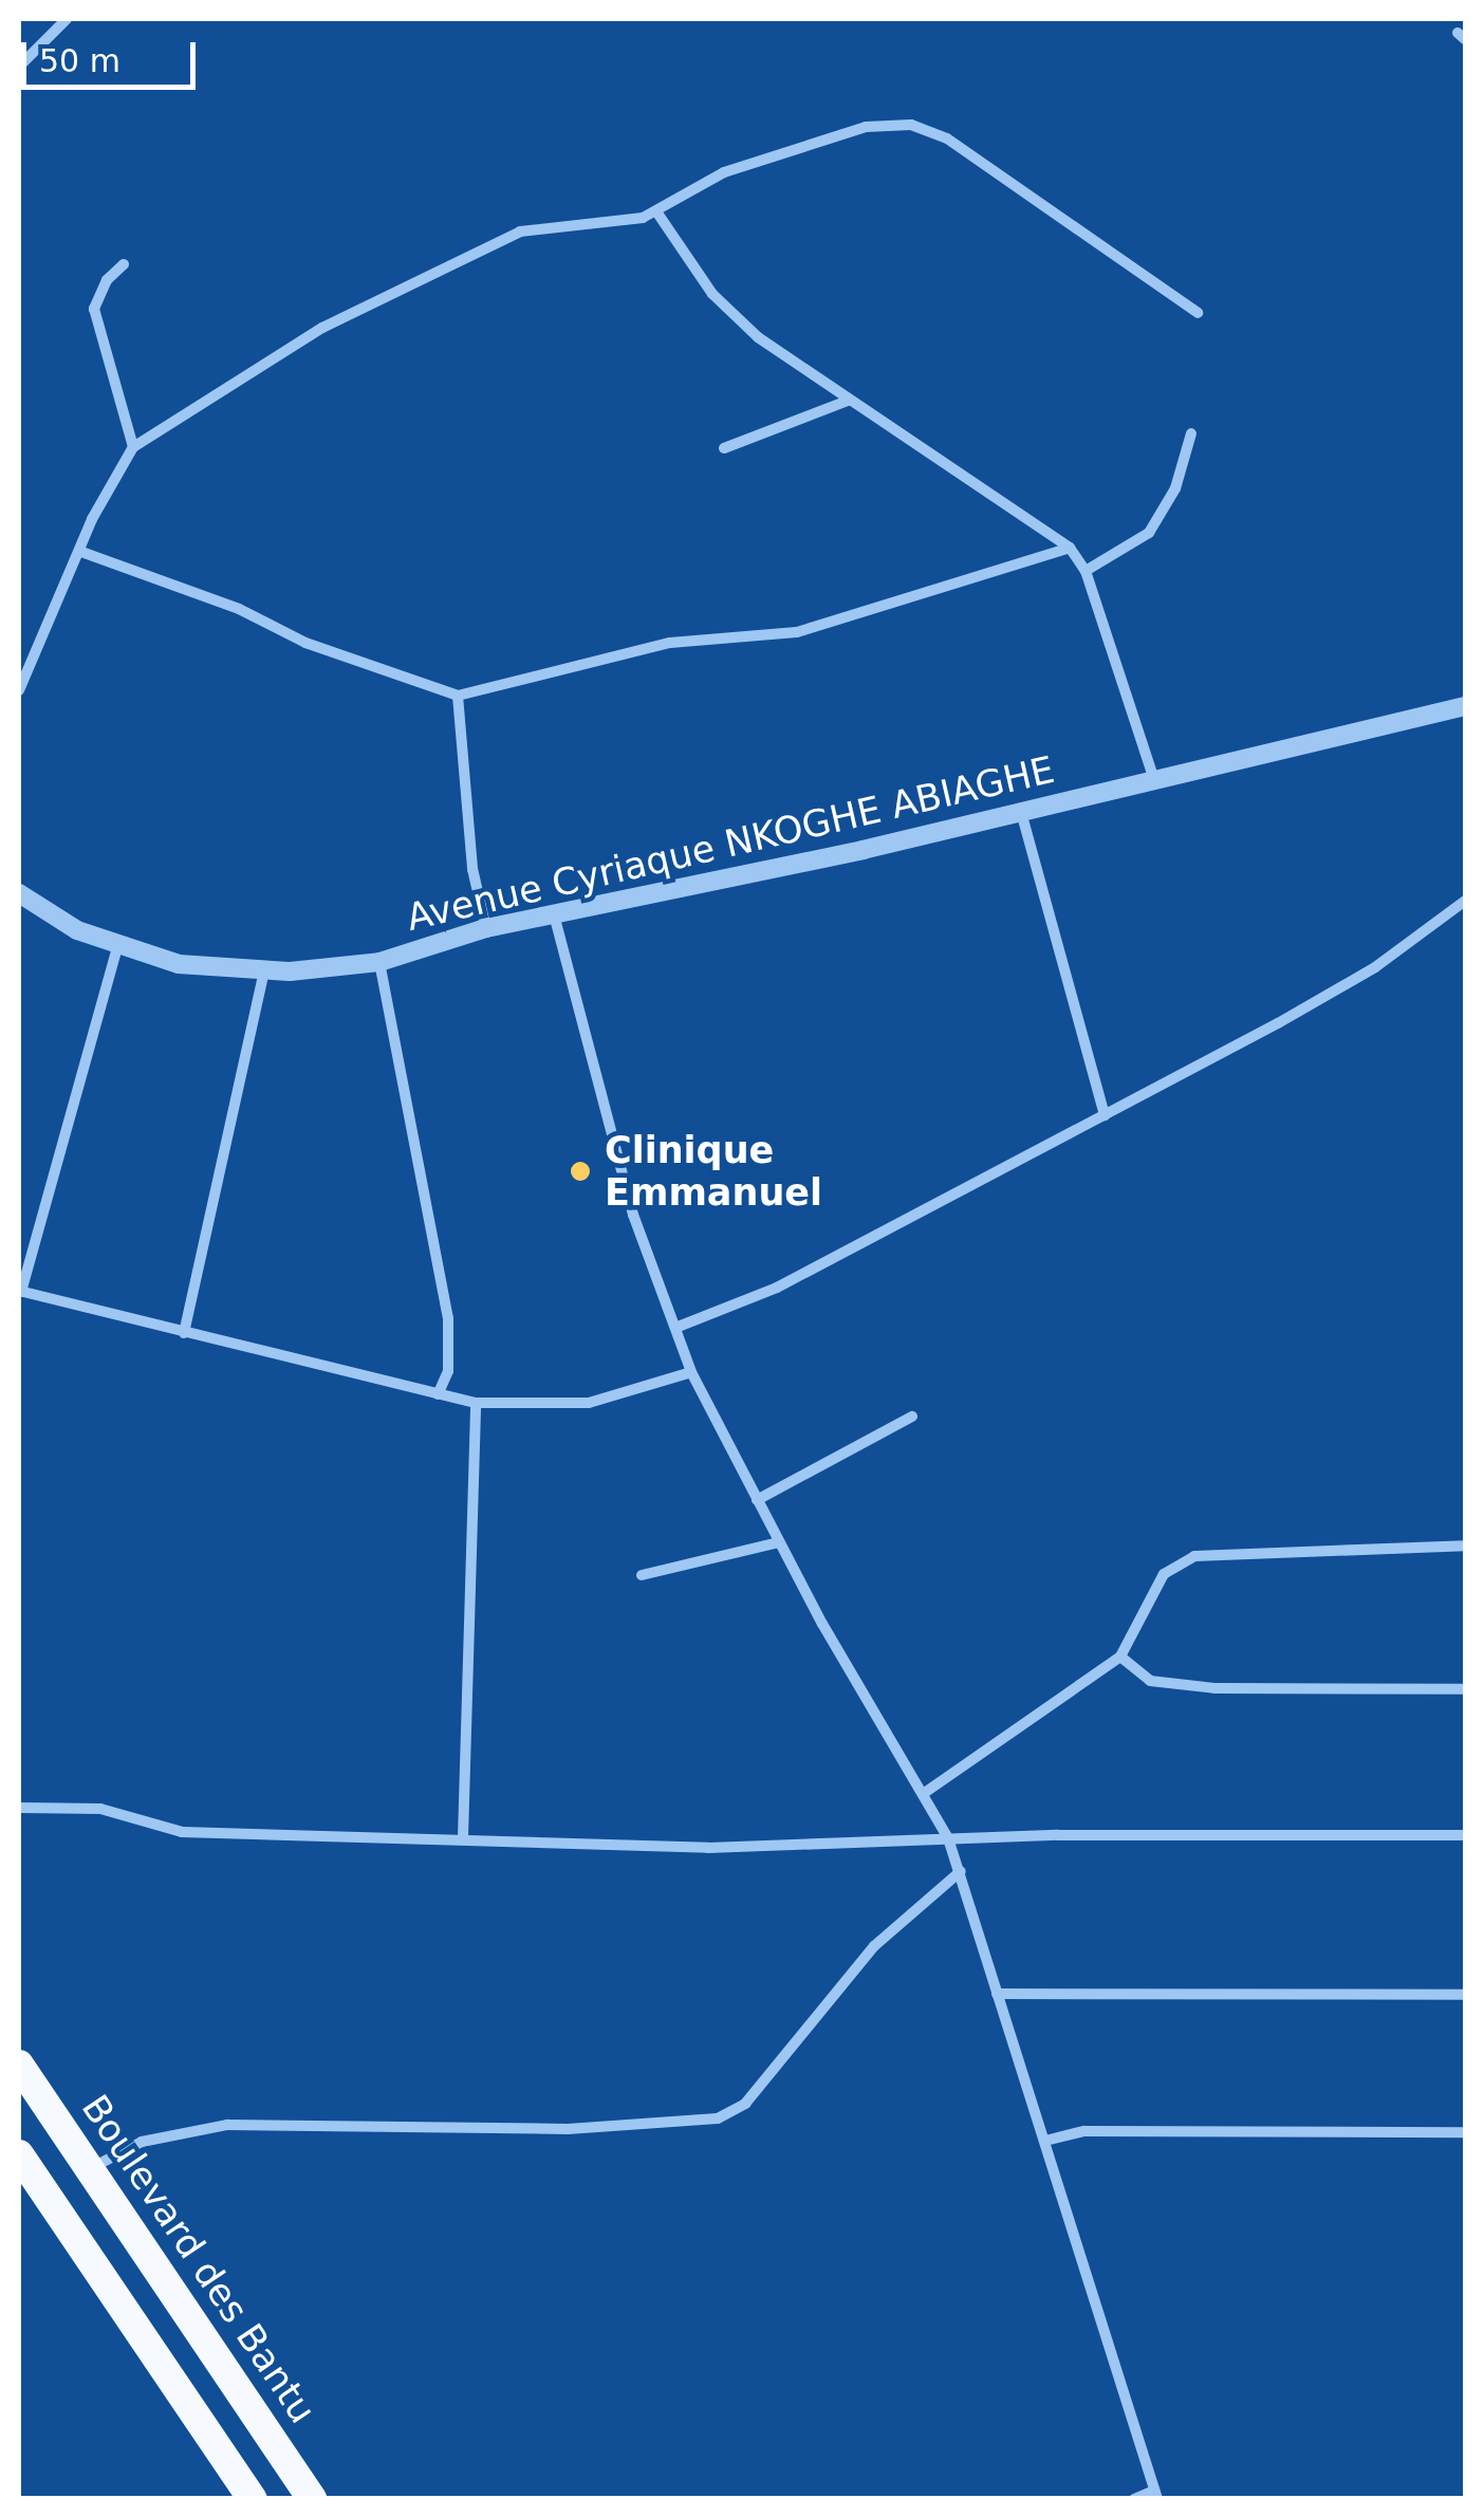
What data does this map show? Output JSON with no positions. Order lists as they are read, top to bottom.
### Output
{
  "streets": {
    "highway": ["Boulevard des Bantu"],
    "street": ["Avenue Cyriaque NKOGHE ABIAGHE"]
  },
  "places": ["Clinique Emmanuel"],
  "scale_bar": "50 m"
}
